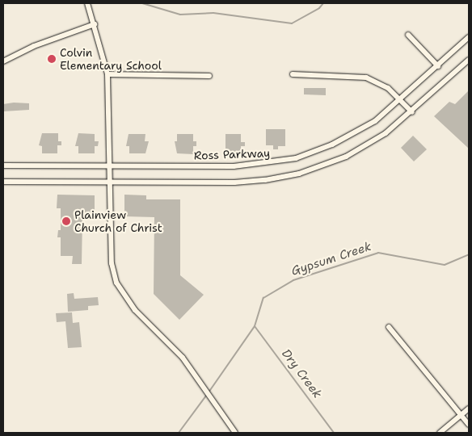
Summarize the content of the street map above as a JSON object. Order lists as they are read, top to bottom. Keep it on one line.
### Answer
{"streets":{"street":["Ross Parkway"]},"water":["Gypsum Creek","Dry Creek"],"places":["Colvin Elementary School","Plainview Church of Christ"]}
